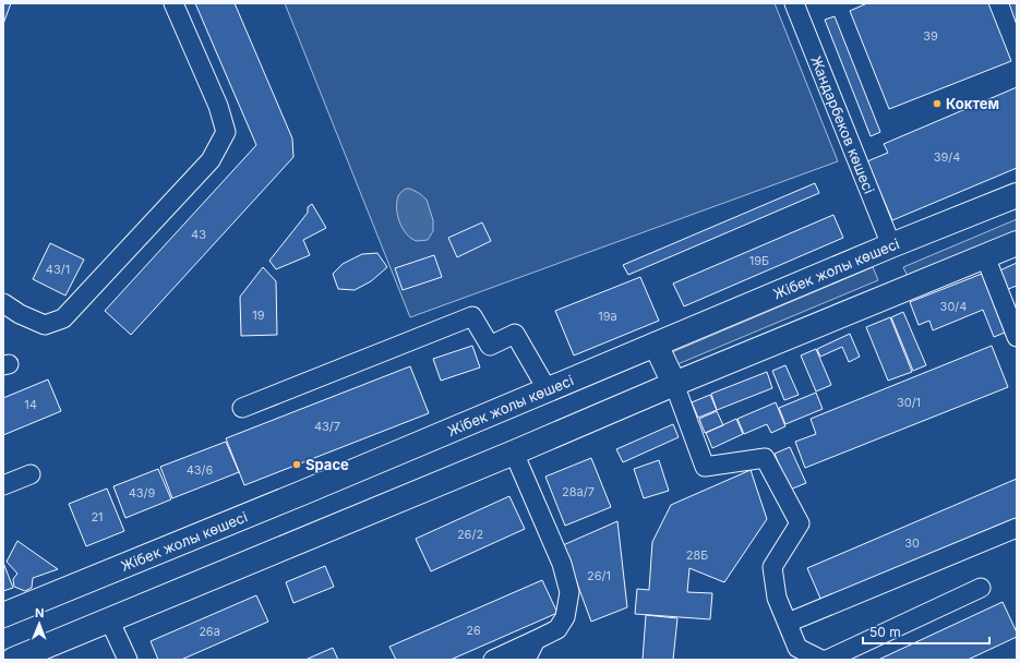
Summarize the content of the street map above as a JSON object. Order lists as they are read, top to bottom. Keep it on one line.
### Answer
{"streets":{"main road":["Жібек жолы көшесі"],"street":["Жандарбеков көшесі"]},"crossings":[["Жандарбеков көшесі","Жібек жолы көшесі"]],"places":["Коктем","Space"],"house_numbers":["39","39/4","43","19Б","43/1","30/4","19","19а","30/1","14","43/7","43/6","28а/7","43/9","21","26/2","30","28Б","26/1","26","26а"],"scale_bar":"50 m","north":"top"}
